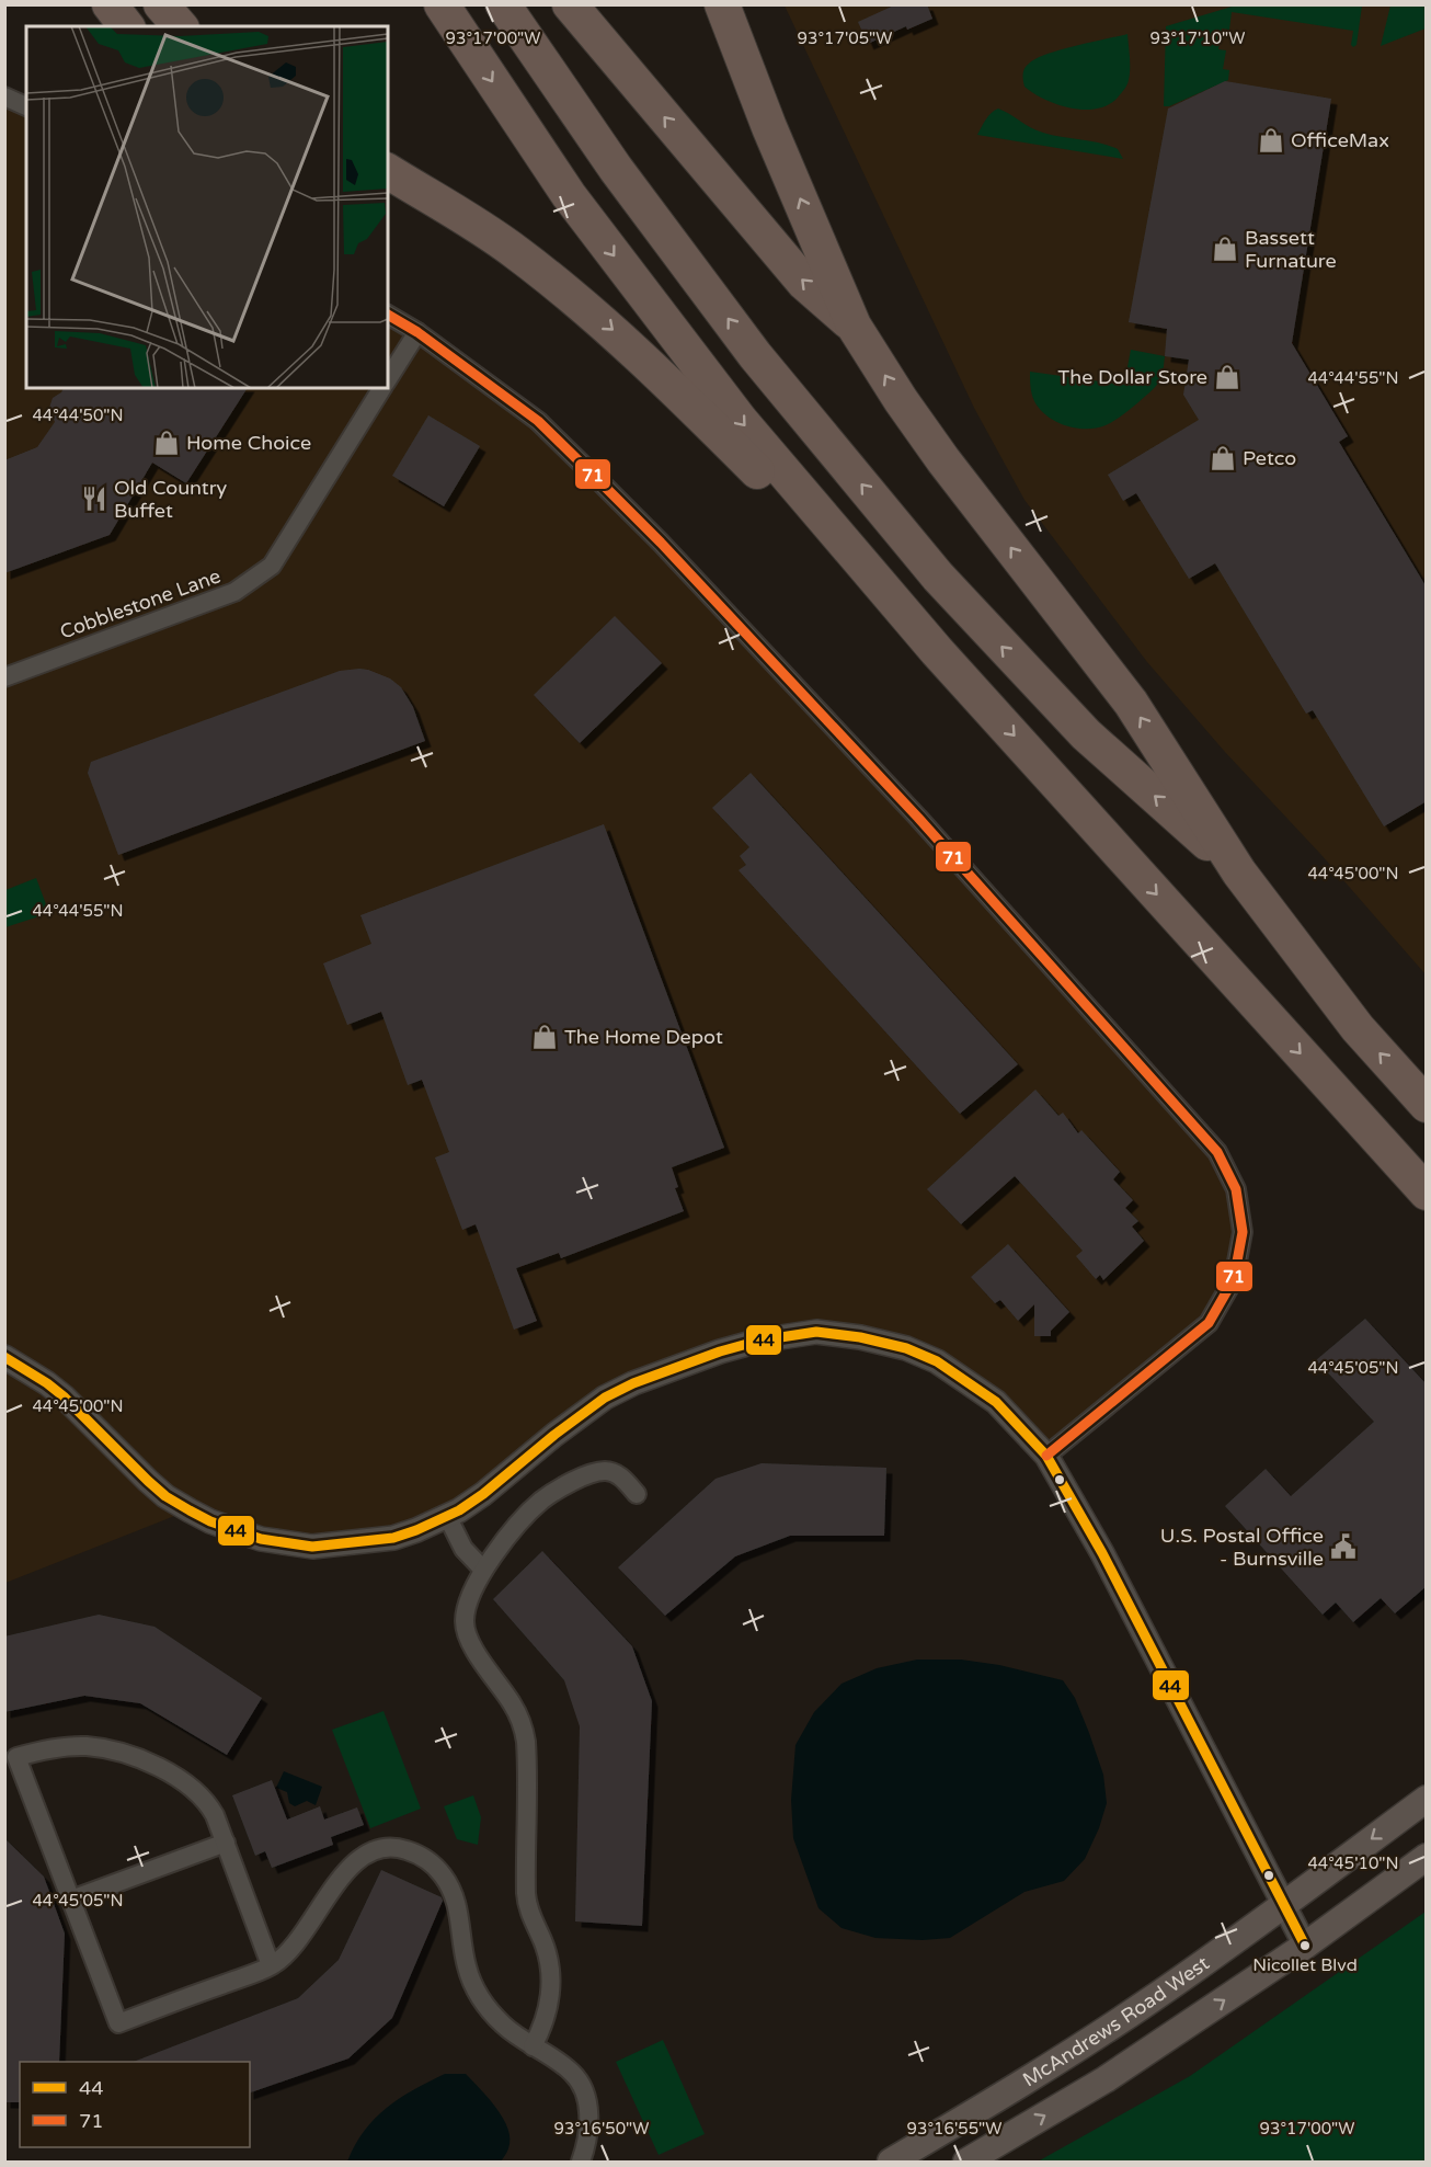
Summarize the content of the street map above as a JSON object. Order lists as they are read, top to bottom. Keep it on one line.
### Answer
{"streets":{"main road":["McAndrews Road West"],"street":["Cobblestone Lane"]},"places":{"shop":["OfficeMax","Bassett Furnature","The Dollar Store","Home Choice","Petco","The Home Depot"],"restaurant":["Old Country Buffet"],"public building":["U.S. Postal Office - Burnsville"],"other":["Nicollet Blvd"]},"lines":["transit line 71","transit line 44"],"legend":["44","71"],"coordinates":["93°17'00\"W","93°17'05\"W","93°17'10\"W","44°44'55\"N","44°44'50\"N","44°45'00\"N","44°45'05\"N","44°45'10\"N","93°16'50\"W","93°16'55\"W"]}
